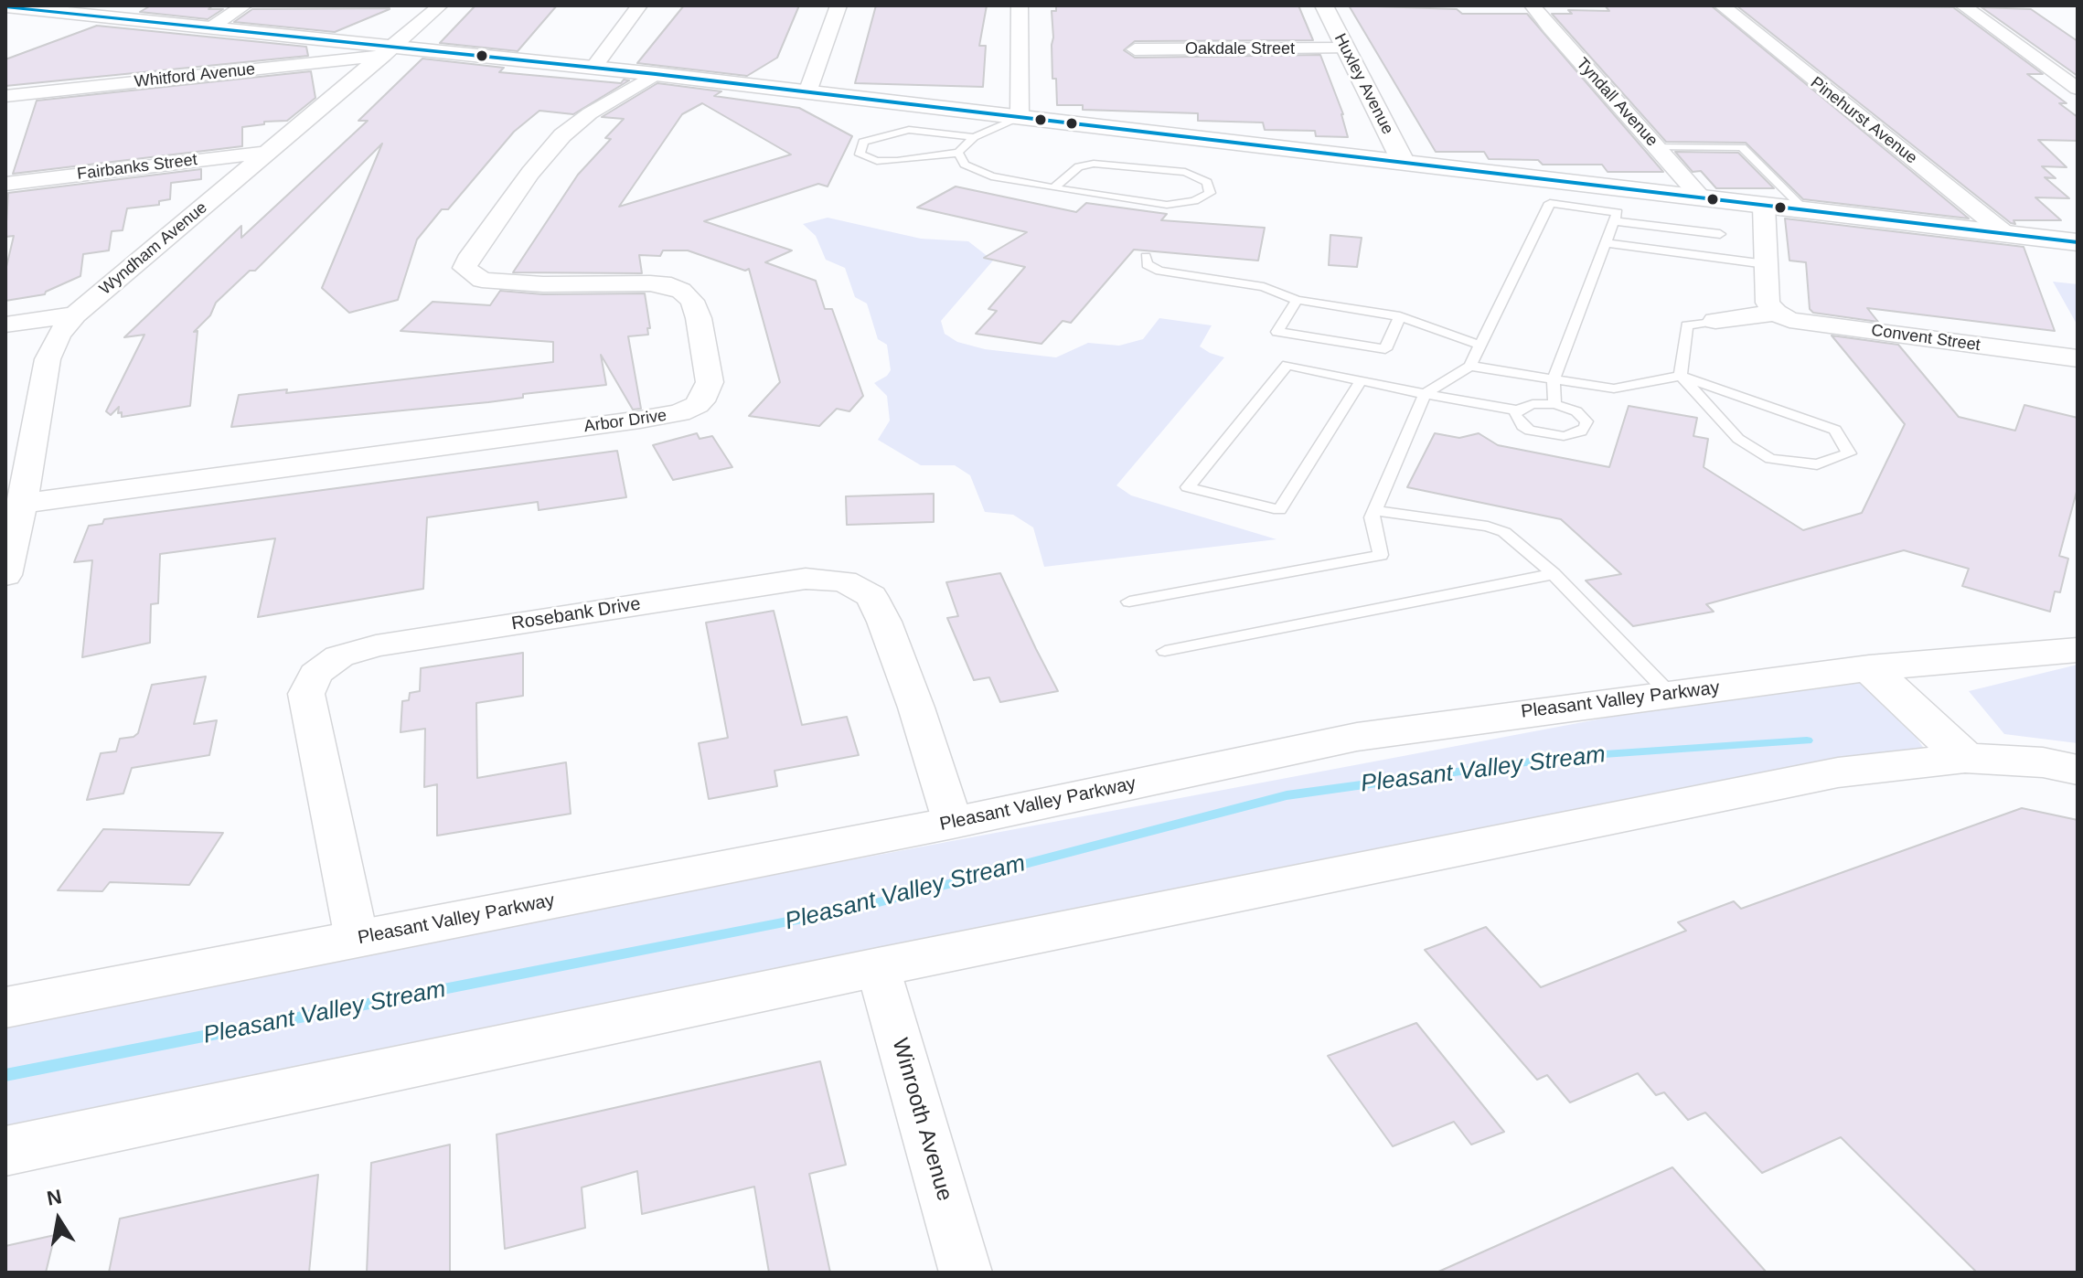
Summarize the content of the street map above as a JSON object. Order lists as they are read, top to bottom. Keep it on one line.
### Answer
{"streets":{"street":["Oakdale Street","Whitford Avenue","Huxley Avenue","Tyndall Avenue","Pinehurst Avenue","Fairbanks Street","Wyndham Avenue","Convent Street","Arbor Drive","Rosebank Drive","Pleasant Valley Parkway","Winrooth Avenue"]},"crossings":[["Oakdale Street","Huxley Avenue"],["Whitford Avenue","Wyndham Avenue"],["Fairbanks Street","Wyndham Avenue"],["Wyndham Avenue","Arbor Drive"],["Rosebank Drive","Pleasant Valley Parkway"]],"water":["Pleasant Valley Stream"],"north":"top"}
